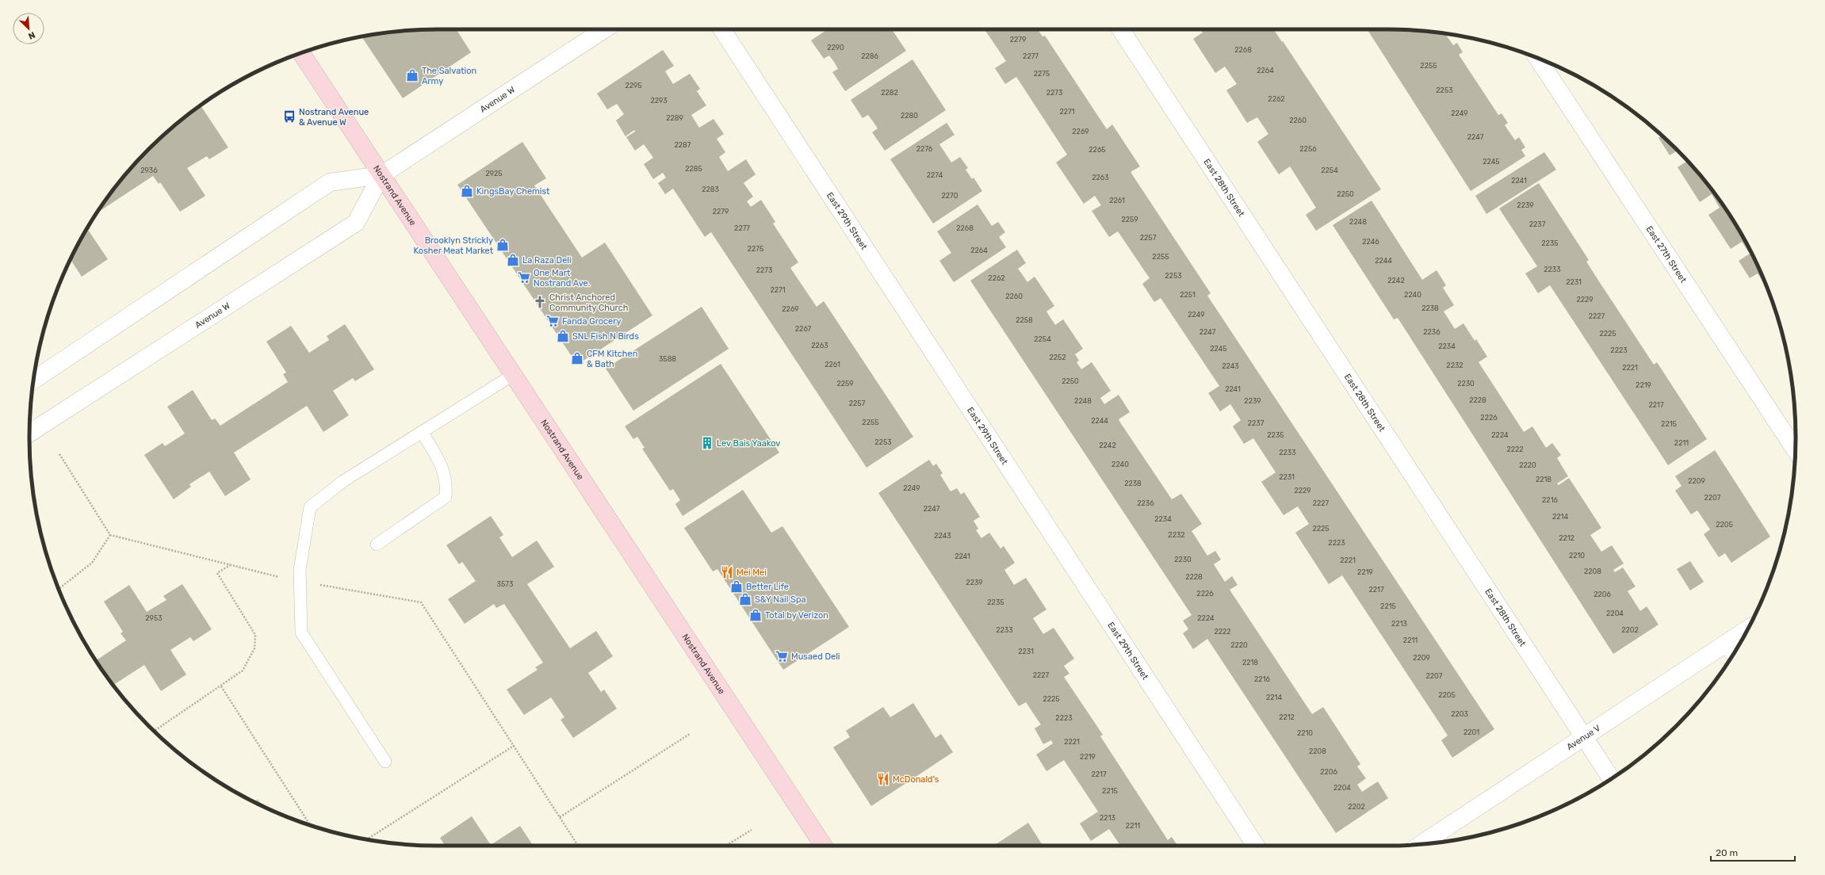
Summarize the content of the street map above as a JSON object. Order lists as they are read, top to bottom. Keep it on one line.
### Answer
{"streets":{"main road":["Nostrand Avenue"],"street":["Avenue W","East 28th Street","East 29th Street","East 27th Street","Avenue V"]},"crossings":[["Avenue W","Nostrand Avenue"],["East 28th Street","Avenue V"]],"places":{"shop":["The Salvation Army","KingsBay Chemist","Brooklyn Strickly Kosher Meat Market","La Raza Deli","SNL Fish N Birds","CFM Kitchen & Bath","Better Life","S&Y Nail Spa","Total by Verizon"],"bus stop":["Nostrand Avenue & Avenue W"],"supermarket":["One Mart Nostrand Ave.","Fanda Grocery","Musaed Deli"],"church":["Christ Anchored Community Church"],"building":["Lev Bais Yaakov"],"restaurant":["Mei Mei","McDonald's"]},"house_numbers":["2279","2290","2268","2286","2277","2255","2264","2275","2295","2253","2282","2273","2262","2293","2271","2249","2280","2289","2260","2269","2247","2287","2276","2256","2265","2245","2285","2936","2254","2925","2274","2263","2241","2283","2250","2270","2261","2239","2279","2259","2248","2237","2277","2268","2257","2246","2235","2275","2264","2255","2244","2233","2273","2253","2262","2242","2231","2271","2251","2240","2260","2229","2238","2269","2249","2227","2258","2267","2247","2236","2225","2254","2263","2234","2245","2223","2252","3588","2261","2232","2243","2221","2250","2259","2230","2219","2241","2228","2248","2239","2257","2217","2226","2244","2255","2237","2215","2235","2224","2253","2211","2242","2222","2233","2240","2220","2231","2218","2209","2238","2249","2229","2207","2216","2236","2227","2247","2214","2234","2205","2225","2232","2243","2212","2223","2210","2241","2230","2221","2208","2219","2228","2239","3573","2217","2226","2206","2235","2215","2204","2953","2224","2213","2233","2202","2222","2211","2220","2231","2209","2218","2227","2207","2216","2205","2214","2225","2203","2212","2223","2201","2210","2221","2208","2219","2206","2217","2204","2215","2202","2213","2211"],"scale_bar":"20 m","north":"bottom right"}
